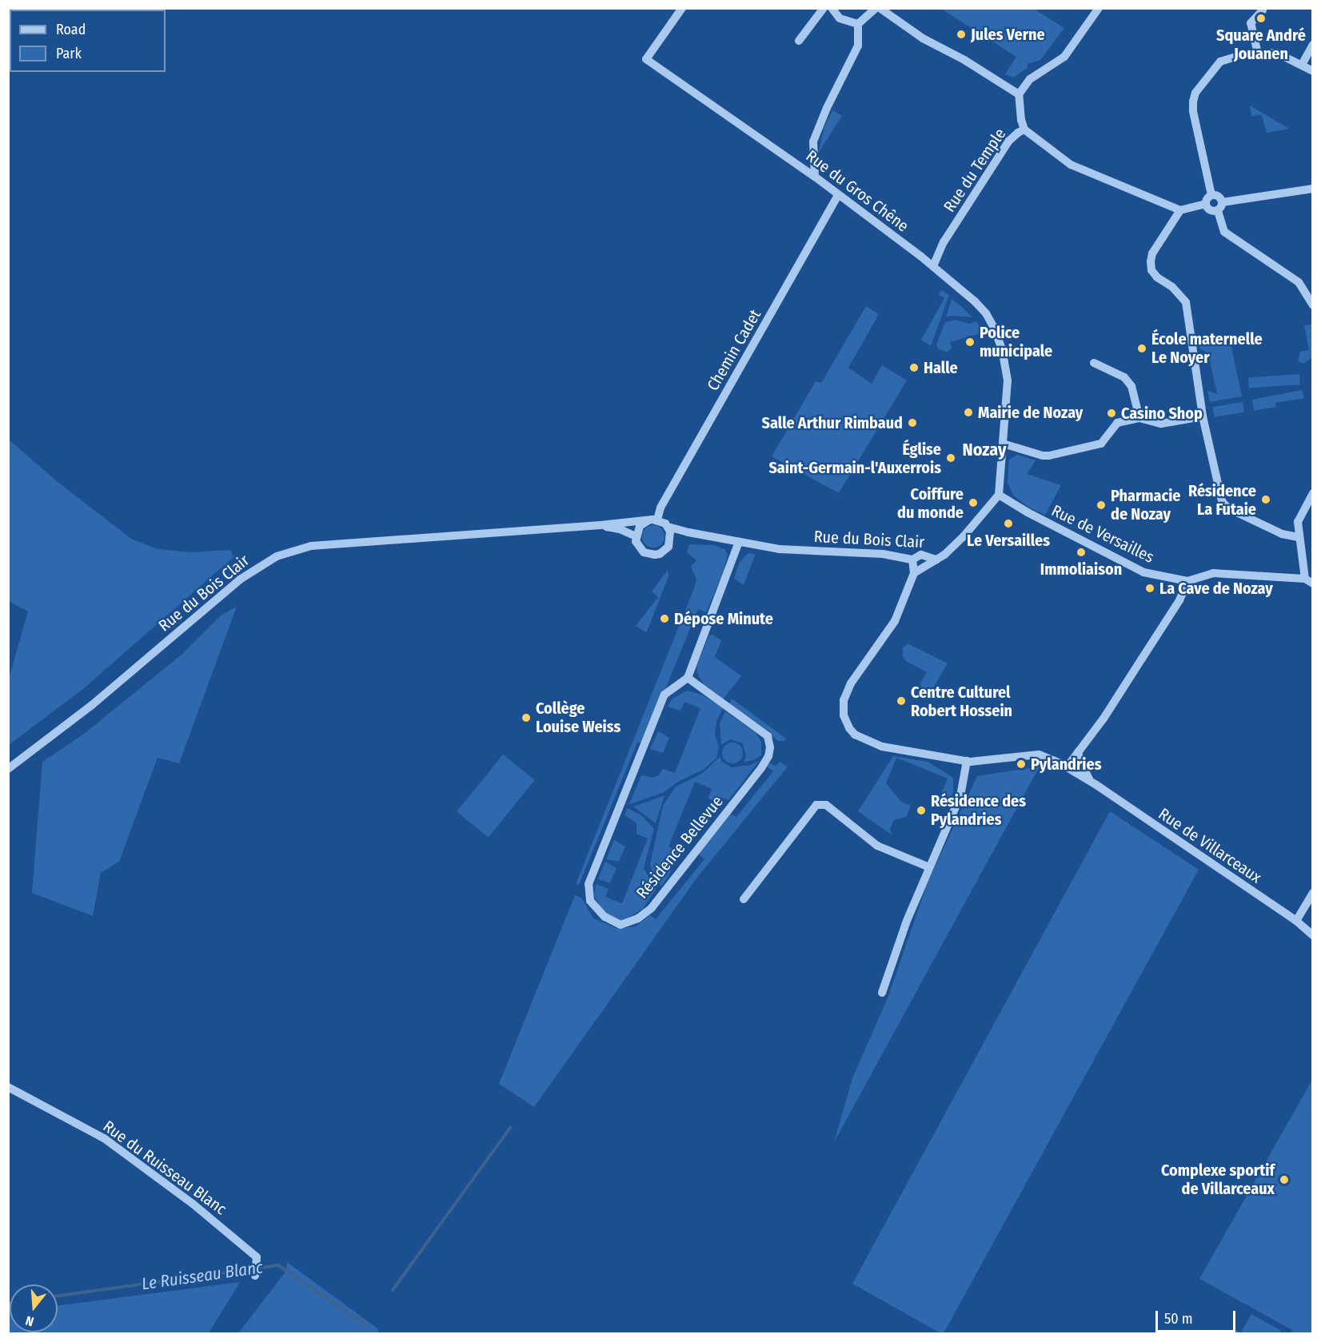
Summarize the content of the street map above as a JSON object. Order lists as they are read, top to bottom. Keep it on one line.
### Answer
{"streets":{"street":["Rue du Temple","Rue du Gros Chêne","Chemin Cadet","Rue de Versailles","Rue du Bois Clair","Rue de Villarceaux","Résidence Bellevue","Rue du Ruisseau Blanc"]},"crossings":[["Rue du Temple","Rue du Gros Chêne"],["Rue du Gros Chêne","Chemin Cadet"],["Chemin Cadet","Rue du Bois Clair"],["Rue de Versailles","Rue du Bois Clair"]],"districts":["Nozay"],"water":["Le Ruisseau Blanc"],"places":["Square André Jouanen","Jules Verne","Police municipale","École maternelle Le Noyer","Halle","Mairie de Nozay","Casino Shop","Salle Arthur Rimbaud","Église Saint-Germain-l'Auxerrois","Résidence La Futaie","Coiffure du monde","Pharmacie de Nozay","Le Versailles","Immoliaison","La Cave de Nozay","Dépose Minute","Centre Culturel Robert Hossein","Collège Louise Weiss","Pylandries","Résidence des Pylandries","Complexe sportif de Villarceaux"],"legend":["Road","Park"],"scale_bar":"50 m","north":"bottom"}
